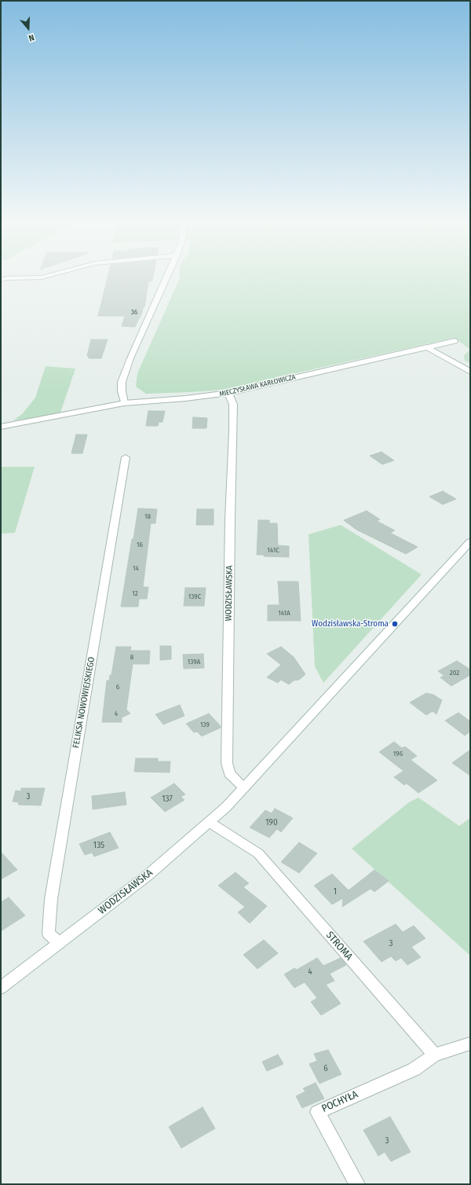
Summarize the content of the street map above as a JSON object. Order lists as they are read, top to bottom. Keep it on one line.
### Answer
{"streets":{"street":["MIECZYSŁAWA KARŁOWICZA","WODZISŁAWSKA","FELIKSA NOWOWIEJSKIEGO","STROMA","POCHYŁA"]},"crossings":[["MIECZYSŁAWA KARŁOWICZA","WODZISŁAWSKA"],["WODZISŁAWSKA","FELIKSA NOWOWIEJSKIEGO"],["WODZISŁAWSKA","STROMA"],["STROMA","POCHYŁA"]],"places":["Wodzisławska-Stroma"],"house_numbers":["36","18","16","141C","14","12","139C","141A","8","139A","202","6","4","139","196","3","137","190","135","1","3","4","6","3"],"north":"bottom"}
